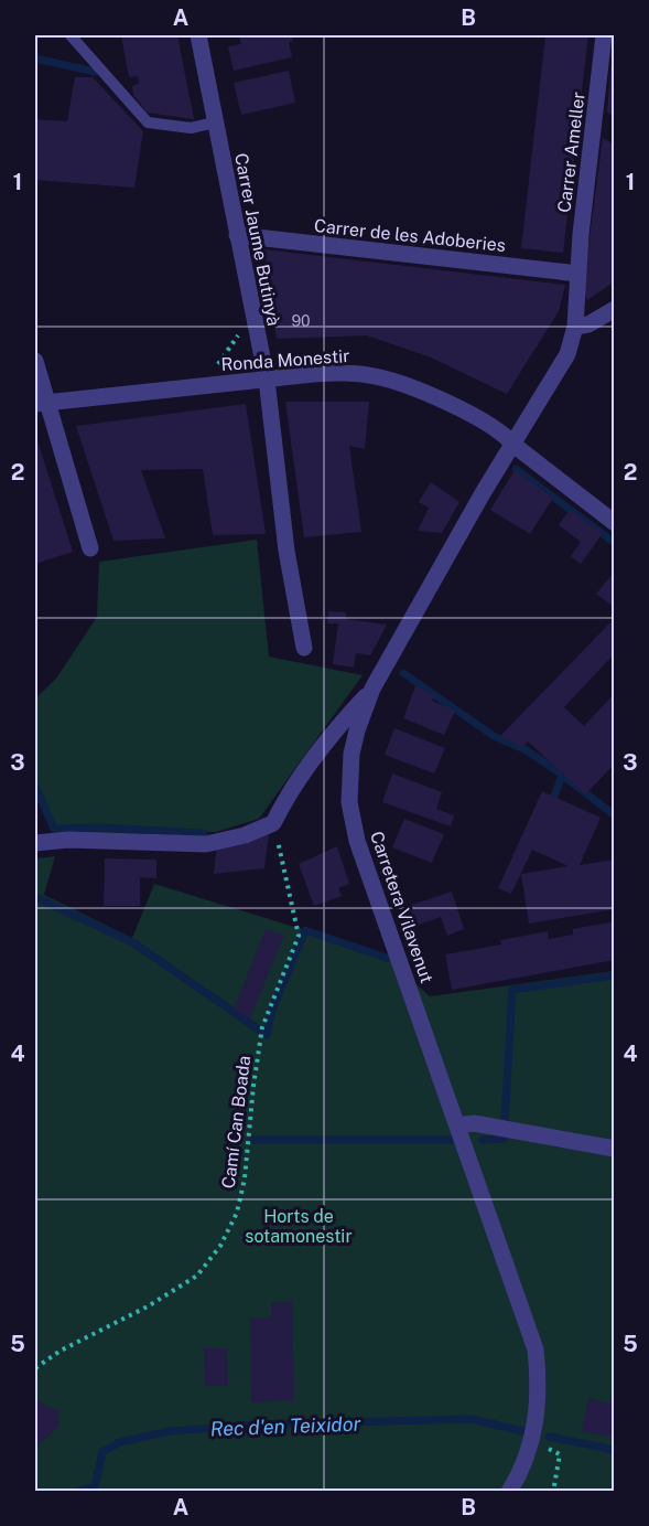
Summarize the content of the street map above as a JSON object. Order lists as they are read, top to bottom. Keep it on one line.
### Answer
{"streets":{"street":["Carrer Ameller","Carrer de les Adoberies","Carrer Jaume Butinyà","Ronda Monestir","Carretera Vilavenut"],"path":["Camí Can Boada"]},"crossings":[["Carrer Ameller","Carrer de les Adoberies"],["Carrer Ameller","Carretera Vilavenut"],["Carrer de les Adoberies","Carrer Jaume Butinyà"],["Carrer Jaume Butinyà","Ronda Monestir"],["Ronda Monestir","Carretera Vilavenut"]],"water":["Rec d'en Teixidor"],"parks":["Horts de sotamonestir"],"house_numbers":["90"],"grid":{"columns":["A","B"],"rows":["1","2","3","4","5"]}}
